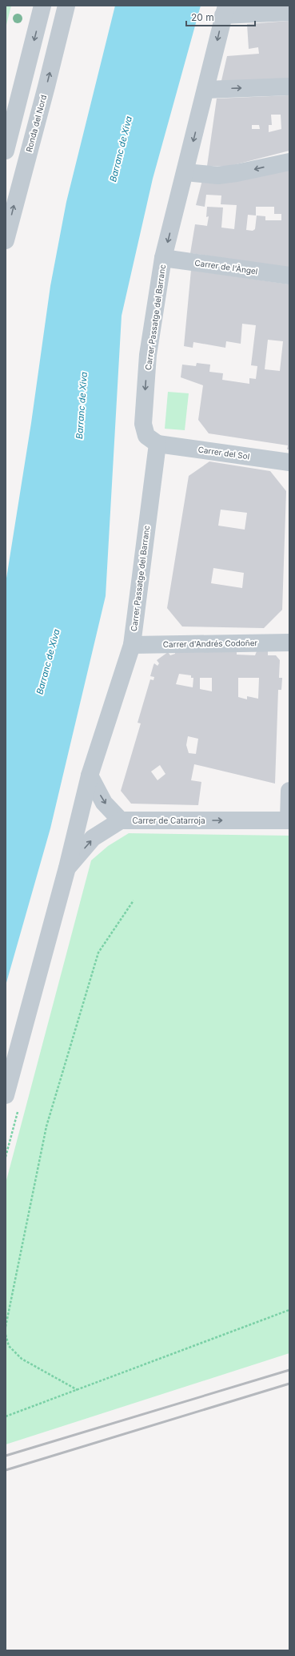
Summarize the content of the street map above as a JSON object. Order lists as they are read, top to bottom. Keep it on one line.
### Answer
{"streets":{"street":["Ronda del Nord","Carrer de l'Àngel","Carrer Passatge del Barranc","Carrer del Sol","Carrer d'Andrés Codoñer","Carrer de Catarroja"]},"crossings":[["Carrer de l'Àngel","Carrer Passatge del Barranc"],["Carrer Passatge del Barranc","Carrer del Sol"],["Carrer Passatge del Barranc","Carrer d'Andrés Codoñer"],["Carrer Passatge del Barranc","Carrer de Catarroja"]],"one_way":["Carrer Passatge del Barranc","Carrer de Catarroja"],"water":["Barranc de Xiva"],"scale_bar":"20 m"}
